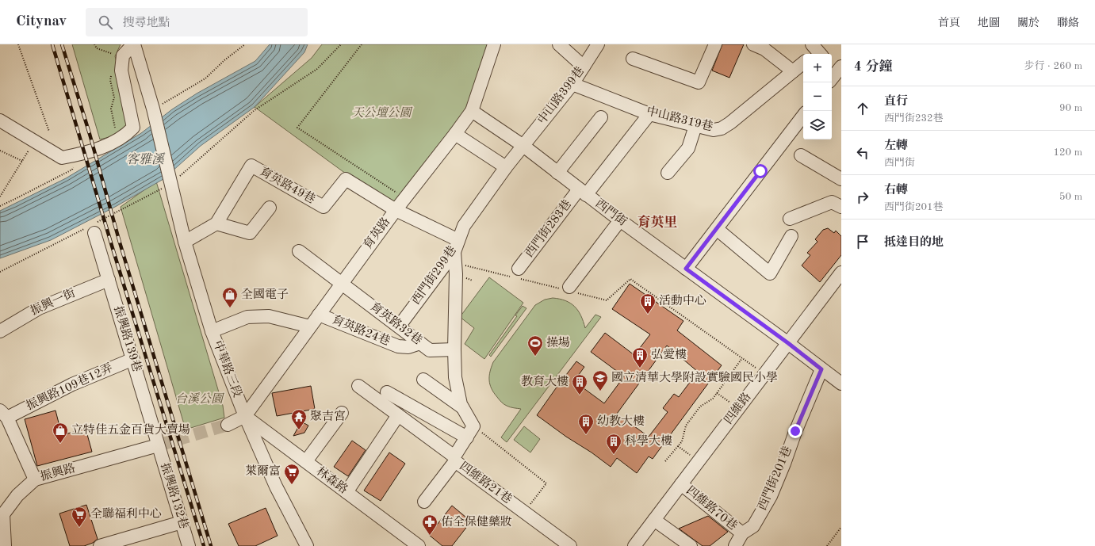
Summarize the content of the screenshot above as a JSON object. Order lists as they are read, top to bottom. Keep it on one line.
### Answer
{"streets":{"street":["中山路399巷","中山路319巷","育英路49巷","西門街","西門街283巷","育英路","西門街299巷","振興一街","育英路32巷","育英路24巷","振興路139巷","中華路三段","振興路109巷12弄","四維路","振興路","西門街201巷","林森路","四維路21巷","振興路132巷","四維路70巷"]},"crossings":[["中山路399巷","中山路319巷"],["中山路399巷","西門街"],["中山路399巷","西門街299巷"],["中山路319巷","西門街283巷"],["育英路49巷","育英路"],["西門街","西門街283巷"],["西門街","育英路"],["西門街","西門街299巷"],["西門街","四維路"],["西門街","西門街201巷"],["育英路","育英路32巷"],["育英路","育英路24巷"],["育英路","中華路三段"],["育英路","林森路"],["西門街299巷","育英路32巷"],["振興一街","振興路139巷"],["育英路32巷","育英路24巷"],["振興路139巷","振興路109巷12弄"],["振興路139巷","振興路"],["振興路139巷","振興路132巷"],["中華路三段","林森路"],["四維路","四維路70巷"],["振興路","振興路132巷"],["西門街201巷","四維路70巷"]],"districts":["育英里"],"water":["客雅溪"],"parks":["天公壇公園","台溪公園"],"places":{"shop":["全國電子","立特佳五金百貨大賣場"],"building":["活動中心","弘愛樓","教育大樓","幼教大樓","科學大樓"],"sports":["操場"],"school or university":["國立清華大學附設實驗國民小學"],"temple":["聚吉宮"],"supermarket":["萊爾富","全聯福利中心"],"pharmacy":["佑全保健藥妝"]},"page":{"header":"Citynav","search":"搜尋地點","nav":["首頁","地圖","關於","聯絡"],"heading":["4 分鐘","步行 · 260 m"],"map_buttons":["+","−"],"list":[["直行","西門街232巷","90 m"],["左轉","西門街","120 m"],["右轉","西門街201巷","50 m"],"抵達目的地"]}}
